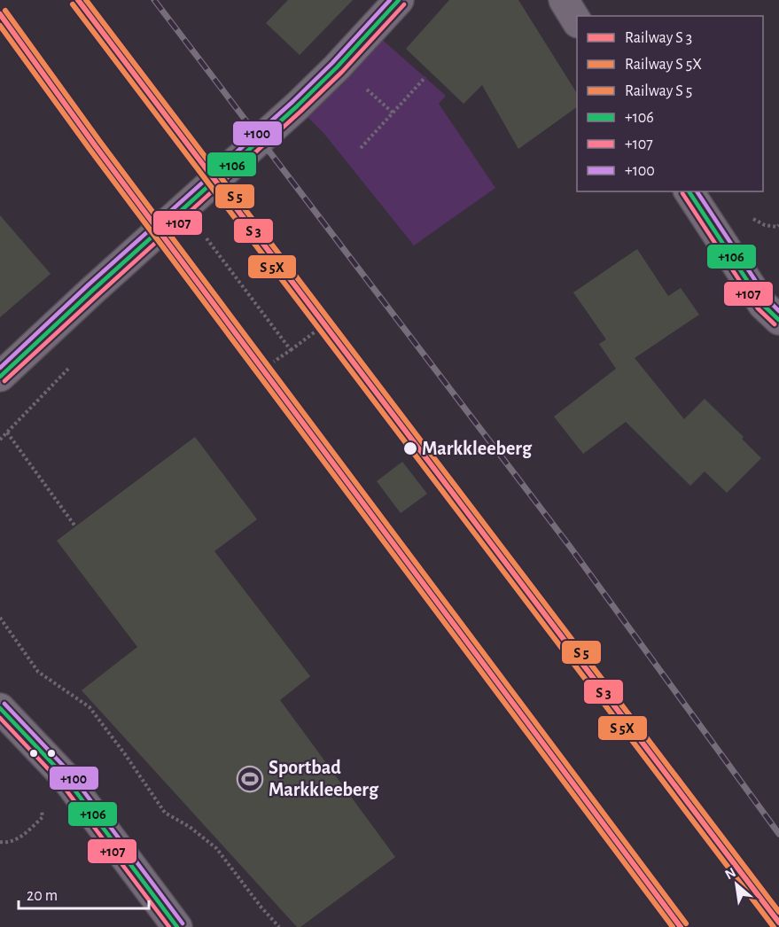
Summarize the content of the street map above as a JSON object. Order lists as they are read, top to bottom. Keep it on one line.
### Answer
{"places":{"other":["Markkleeberg"],"sports":["Sportbad Markkleeberg"]},"lines":["transit line +106","transit line +100","transit line +107"],"legend":["Railway S 3","Railway S 5X","Railway S 5","+106","+107","+100"],"scale_bar":"20 m","north":"top left"}
